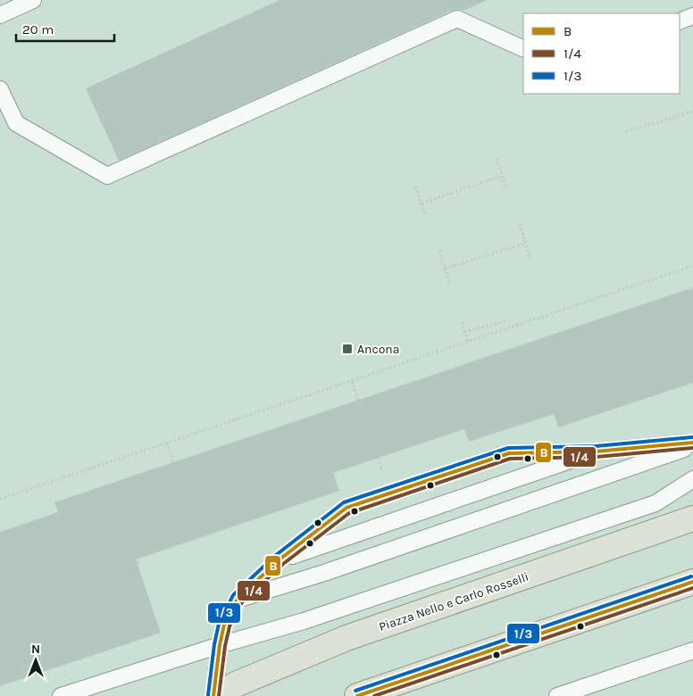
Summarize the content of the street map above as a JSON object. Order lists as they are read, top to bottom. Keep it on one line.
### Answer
{"streets":{"main road":["Piazza Nello e Carlo Rosselli"]},"places":{"transit":["Ancona"]},"lines":["transit line 1/3","transit line B","transit line 1/4"],"legend":["B","1/4","1/3"],"scale_bar":"20 m","north":"top"}
